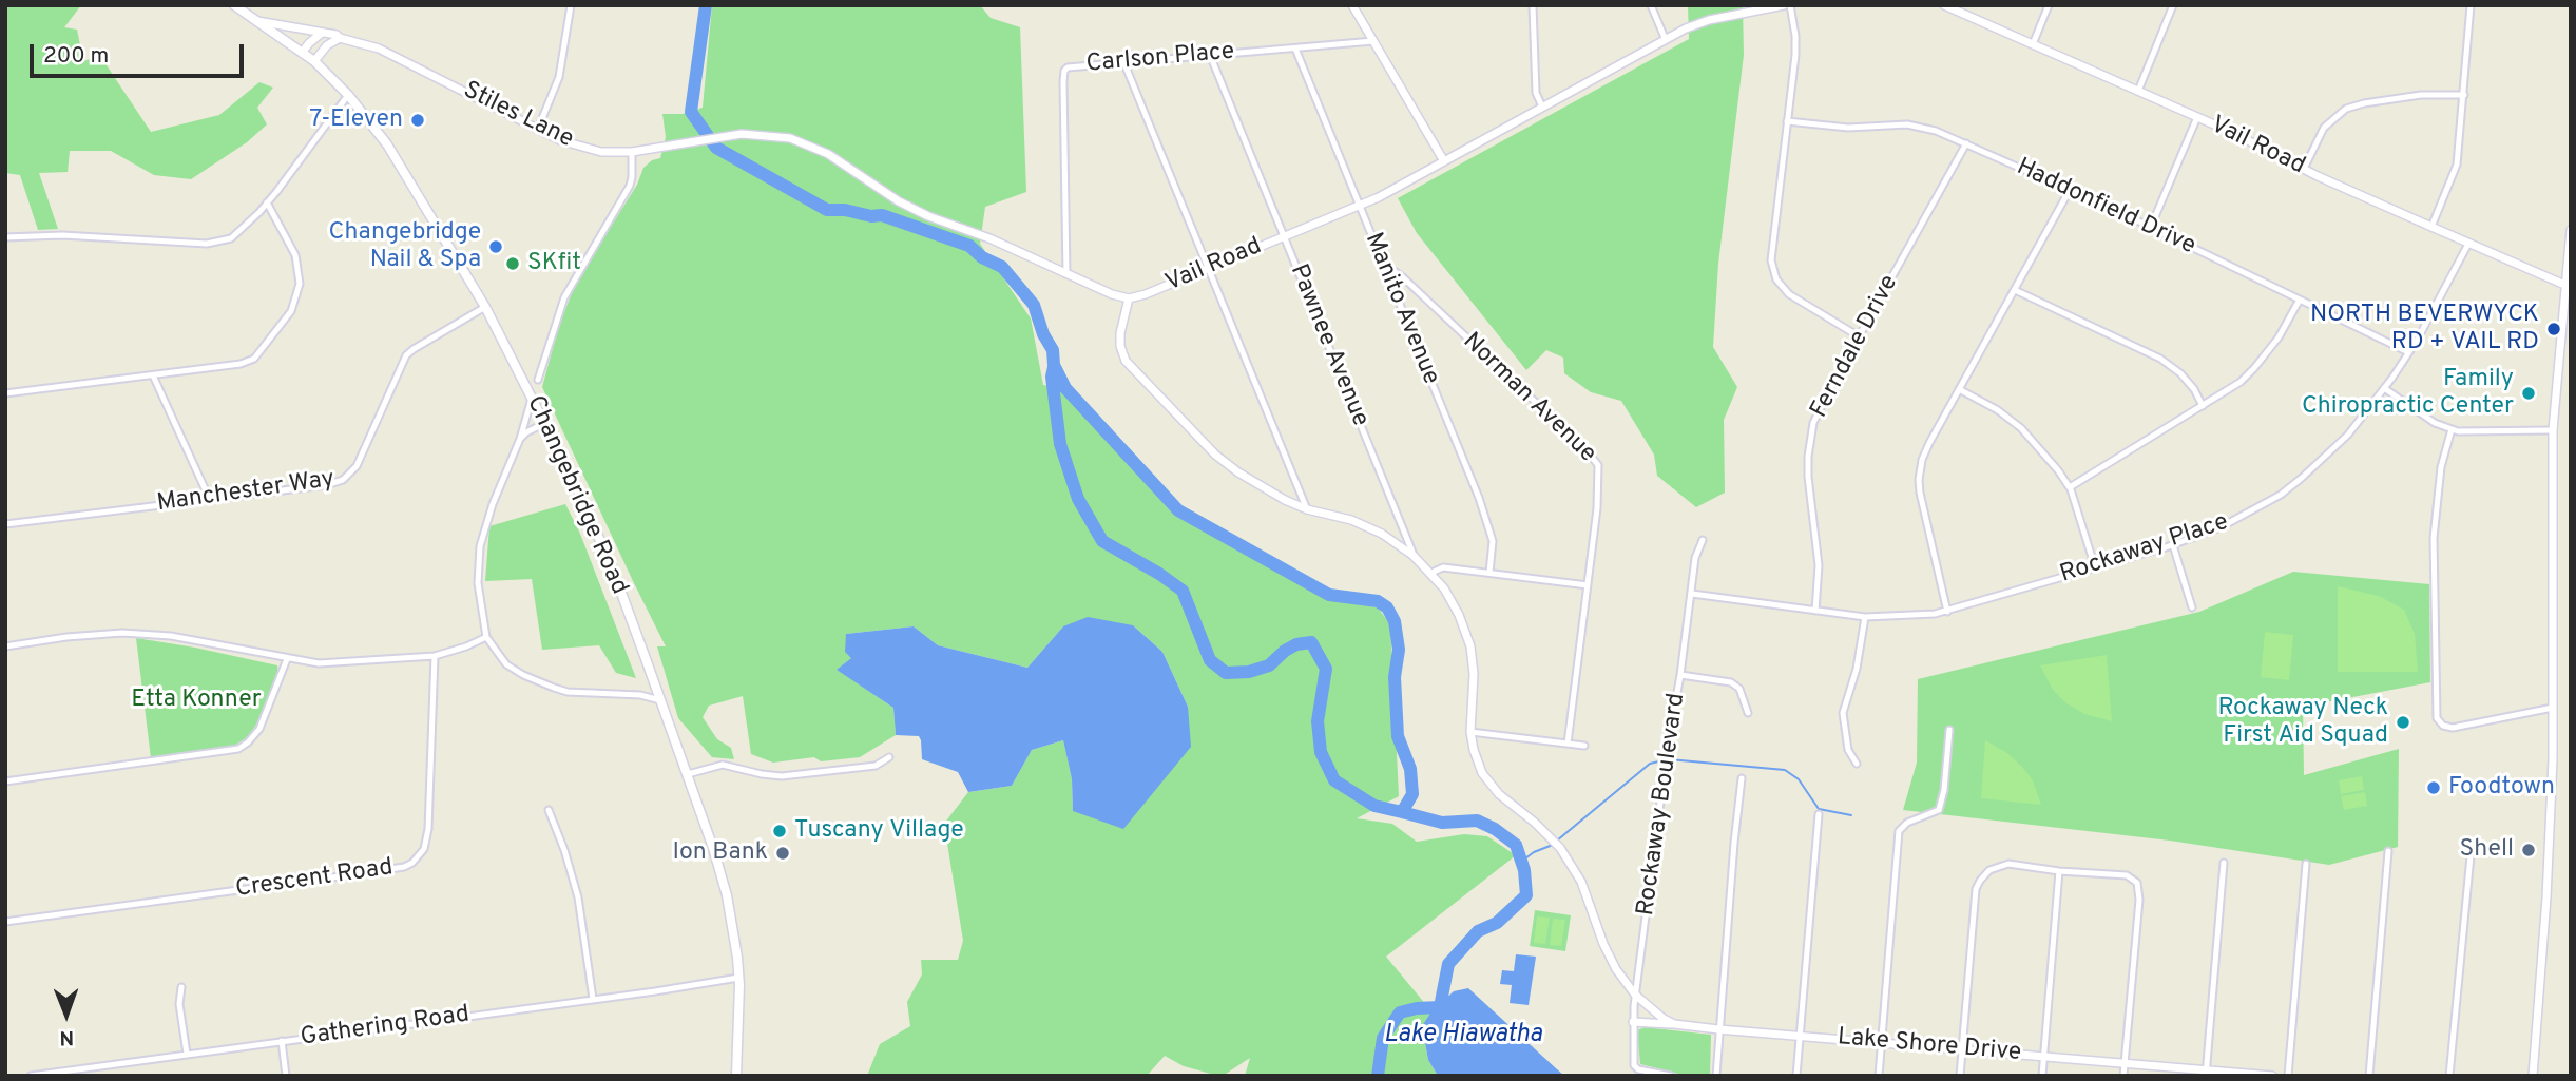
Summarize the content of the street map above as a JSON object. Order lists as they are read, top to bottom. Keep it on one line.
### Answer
{"streets":{"main road":["Changebridge Road"],"street":["Carlson Place","Stiles Lane","Vail Road","Haddonfield Drive","Manito Avenue","Pawnee Avenue","Ferndale Drive","Norman Avenue","Manchester Way","Rockaway Place","Rockaway Boulevard","Crescent Road","Gathering Road","Lake Shore Drive"]},"crossings":[["Carlson Place","Manito Avenue"],["Carlson Place","Pawnee Avenue"],["Stiles Lane","Changebridge Road"],["Vail Road","Manito Avenue"],["Vail Road","Pawnee Avenue"],["Vail Road","Rockaway Place"],["Haddonfield Drive","Ferndale Drive"],["Haddonfield Drive","Rockaway Place"],["Manito Avenue","Norman Avenue"],["Ferndale Drive","Rockaway Place"],["Manchester Way","Changebridge Road"],["Changebridge Road","Gathering Road"],["Rockaway Place","Rockaway Boulevard"],["Rockaway Boulevard","Lake Shore Drive"]],"water":["Lake Hiawatha"],"parks":["Etta Konner"],"places":["7-Eleven","Changebridge Nail & Spa","SKfit","NORTH BEVERWYCK RD + VAIL RD","Family Chiropractic Center","Rockaway Neck First Aid Squad","Foodtown","Tuscany Village","Shell","Ion Bank"],"scale_bar":"200 m","north":"bottom"}
